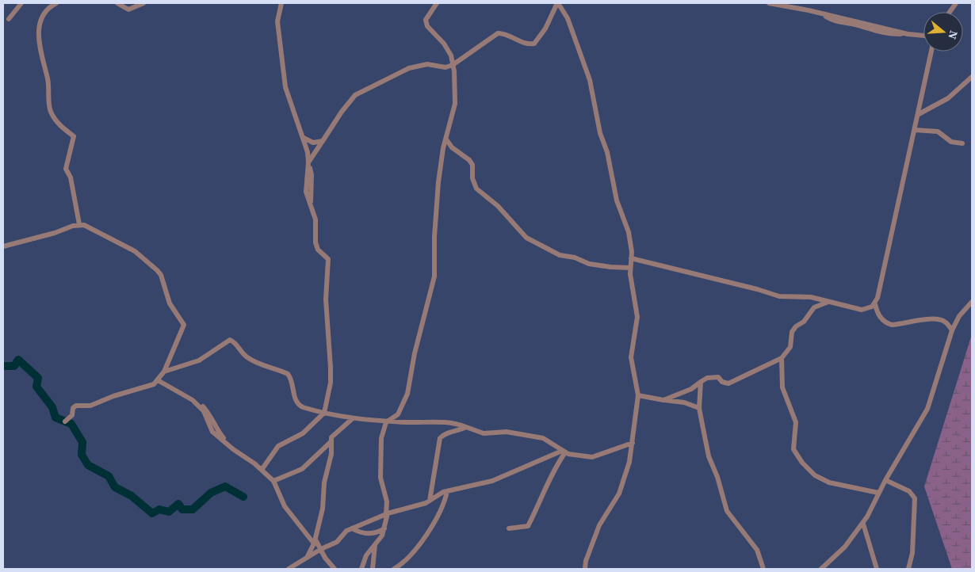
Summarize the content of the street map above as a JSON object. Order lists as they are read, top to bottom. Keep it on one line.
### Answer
{"north":"right"}
